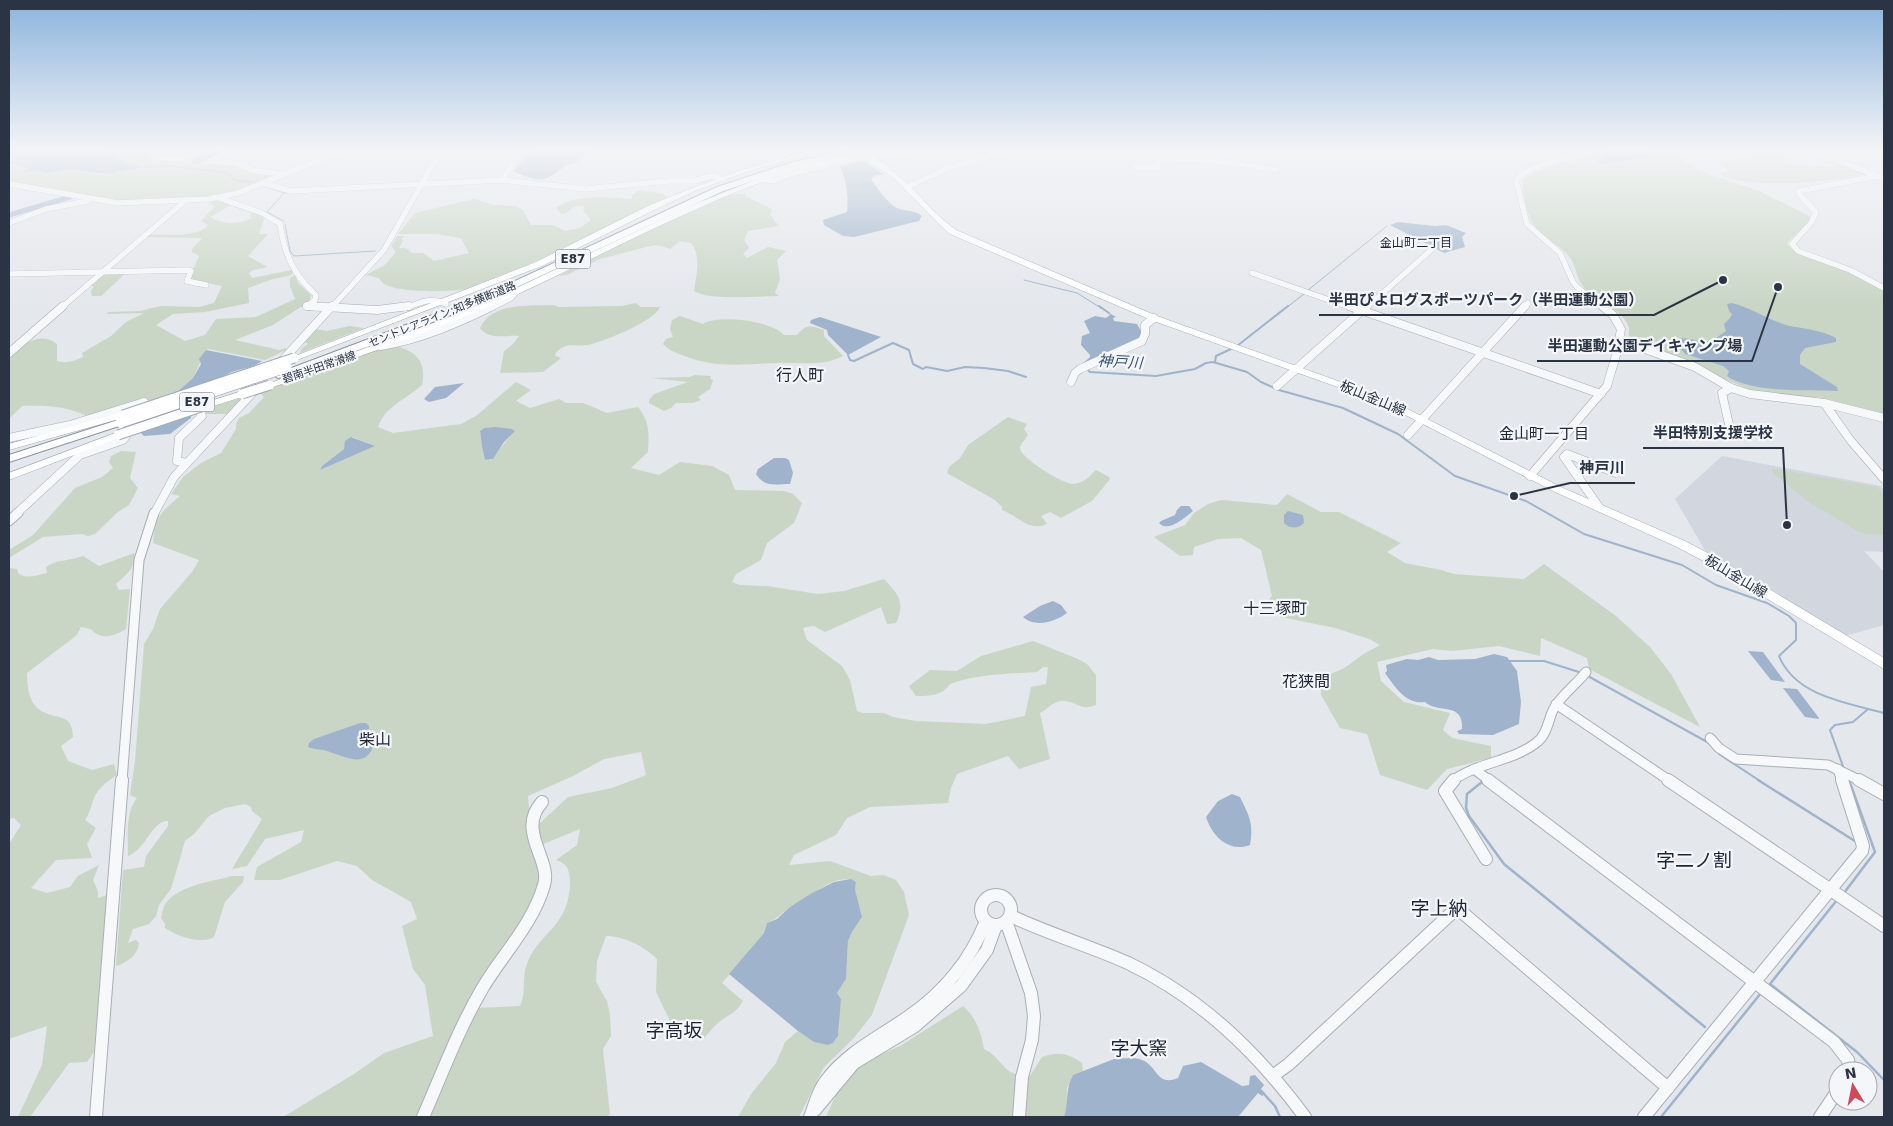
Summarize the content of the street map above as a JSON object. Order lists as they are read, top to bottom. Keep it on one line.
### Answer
{"streets":{"highway":["E87","セントレアライン;知多横断道路"],"main road":["碧南半田常滑線","板山金山線"]},"crossings":[["セントレアライン;知多横断道路","碧南半田常滑線"]],"districts":["金山町二丁目","行人町","金山町一丁目","十三塚町","花狭間","柴山","字二ノ割","字上納","字高坂","字大窯"],"water":["神戸川"],"places":["半田ぴよログスポーツパーク（半田運動公園）","半田運動公園デイキャンプ場","神戸川","半田特別支援学校"],"north":"top"}
